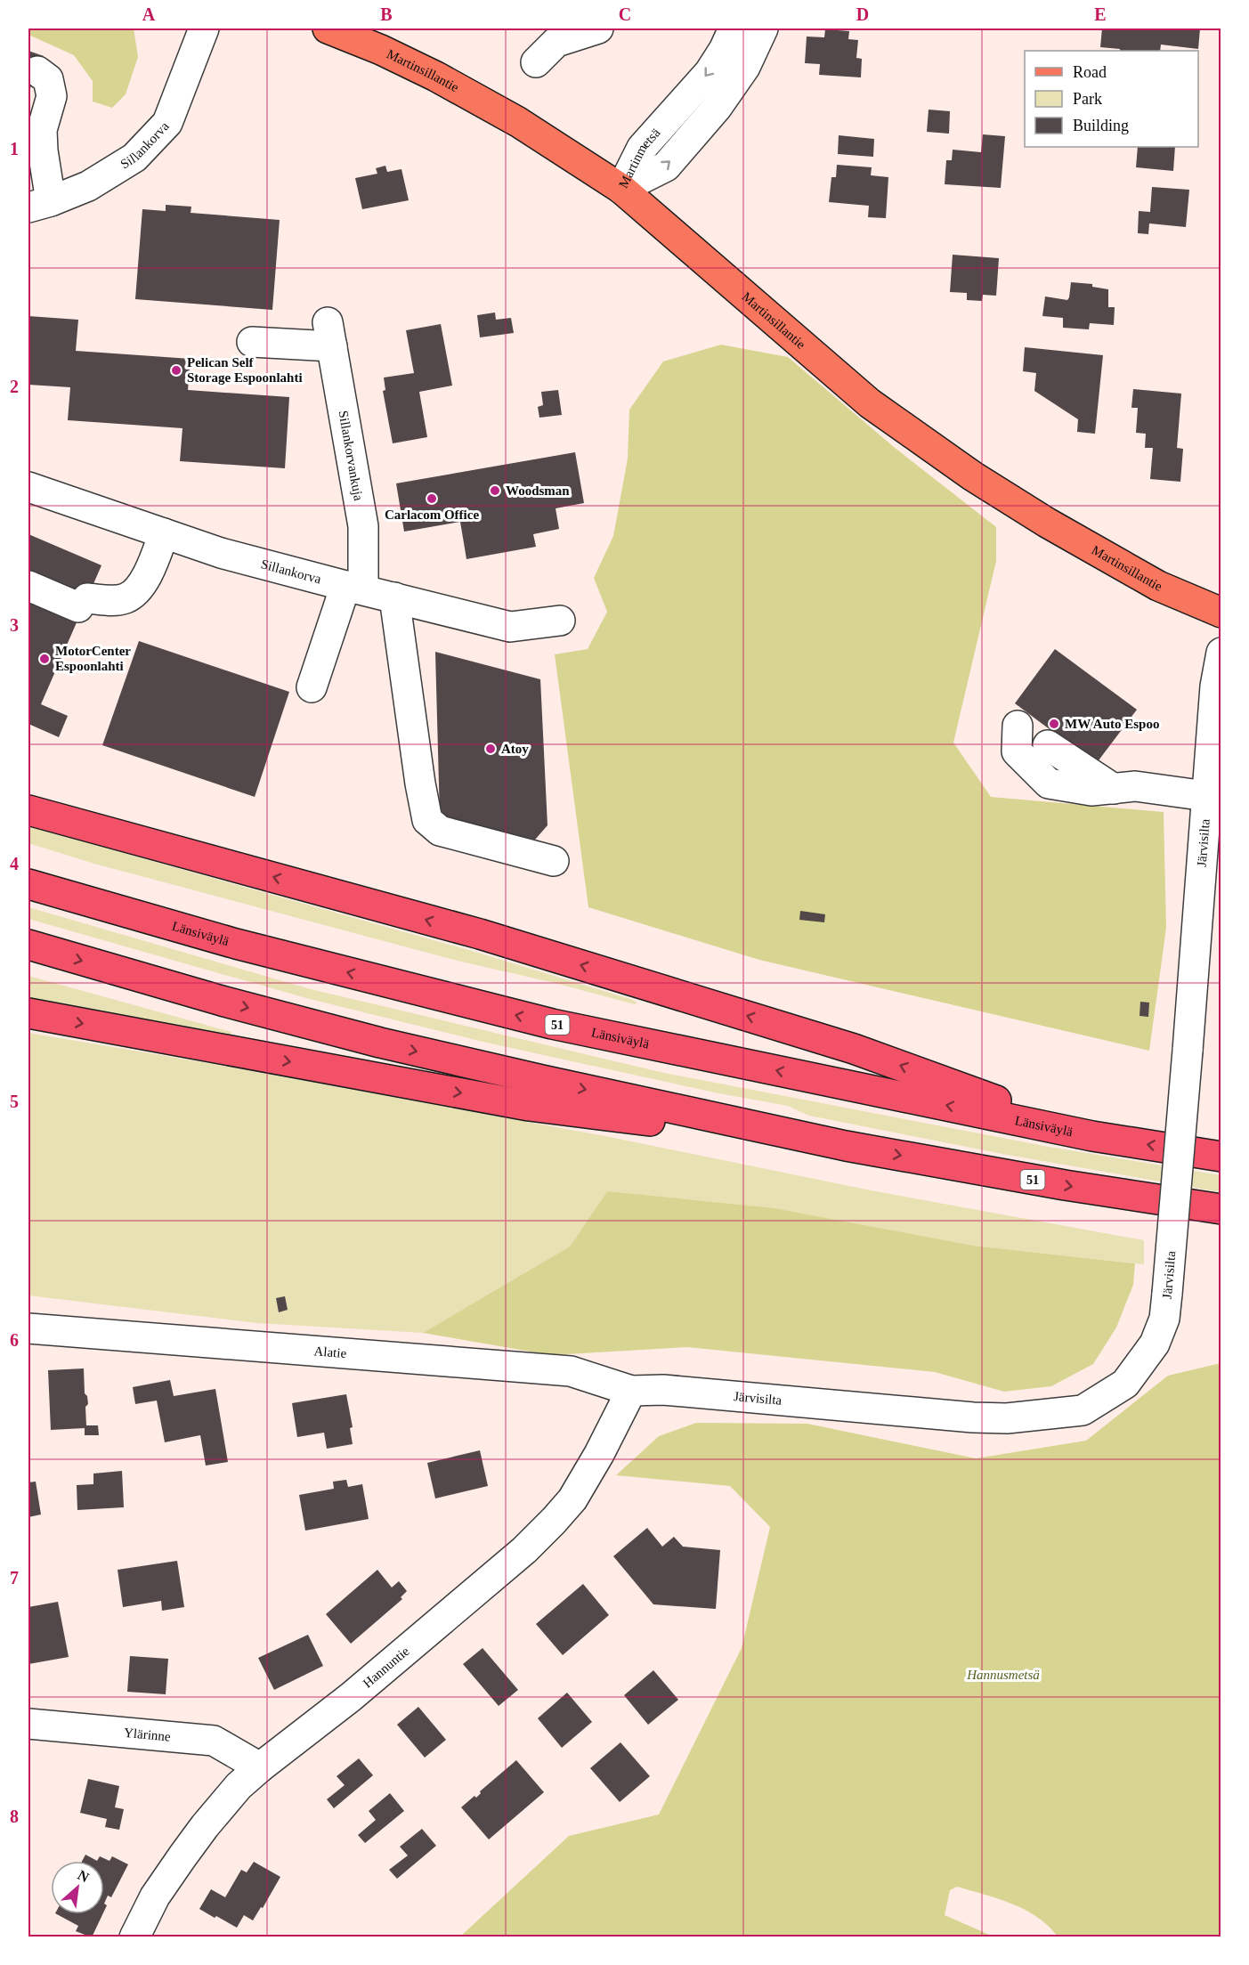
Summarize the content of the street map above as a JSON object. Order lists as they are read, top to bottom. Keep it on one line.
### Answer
{"streets":{"highway":["Länsiväylä","51"],"main road":["Martinsillantie"],"street":["Sillankorva","Martinmetsä","Sillankorvankuja","Järvisilta","Alatie","Hannuntie","Ylärinne"]},"crossings":[["Martinsillantie","Martinmetsä"],["Sillankorva","Sillankorvankuja"],["Järvisilta","Alatie"],["Järvisilta","Hannuntie"],["Alatie","Hannuntie"],["Hannuntie","Ylärinne"]],"parks":["Hannusmetsä"],"places":["Pelican Self Storage Espoonlahti","Woodsman","Carlacom Office","MotorCenter Espoonlahti","MW Auto Espoo","Atoy"],"legend":["Road","Park","Building"],"north":"top right","grid":{"columns":["A","B","C","D","E"],"rows":["1","2","3","4","5","6","7","8"]}}
